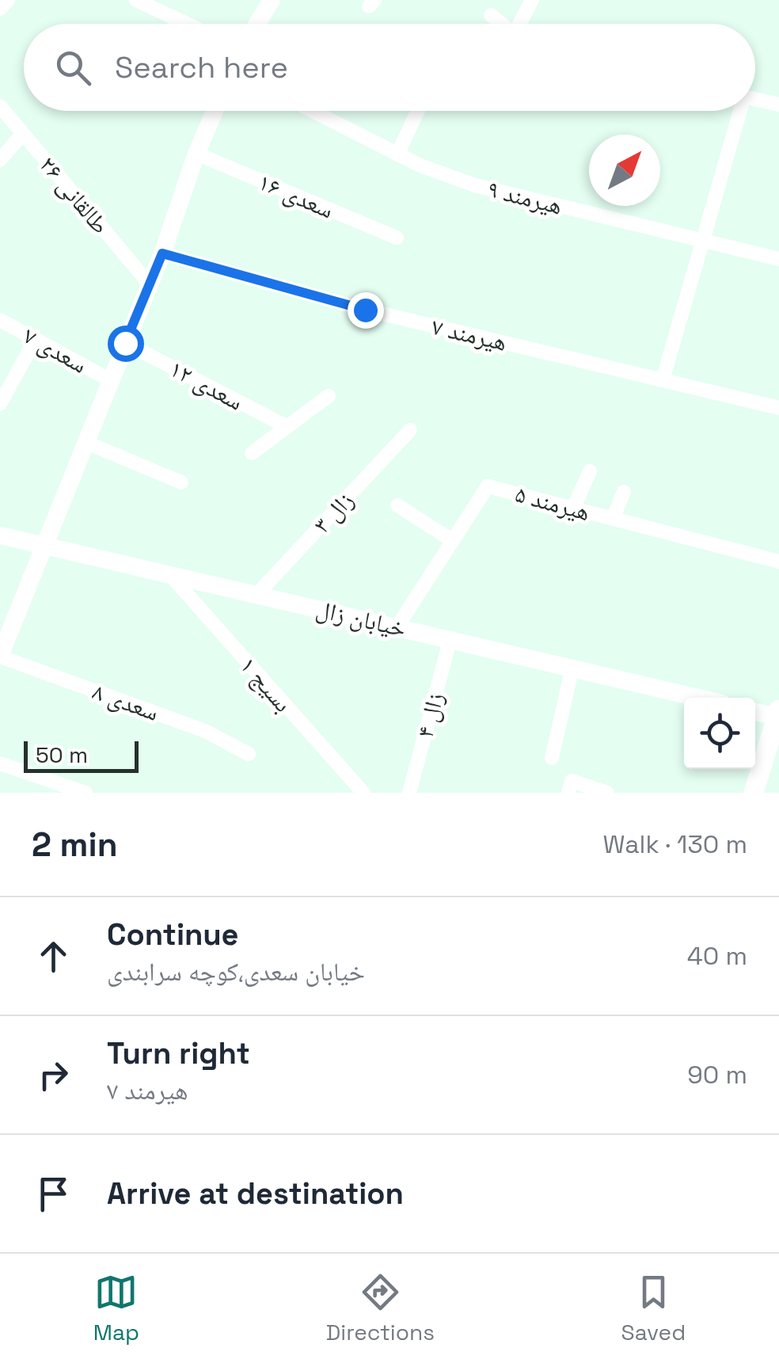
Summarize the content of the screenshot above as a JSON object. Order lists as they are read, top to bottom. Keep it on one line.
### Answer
{"streets":{"street":["طالقانی ۲۶","سعدی ۱۶","هیرمند ٩","هیرمند ٧","سعدی ۷","سعدی ۱۲","هیرمند ۵","زال ۳","خیابان زال","بسیج ۱","سعدی ۸","زال ۴"]},"crossings":[["هیرمند ۵","خیابان زال"],["زال ۳","خیابان زال"],["خیابان زال","بسیج ۱"],["خیابان زال","زال ۴"]],"scale_bar":"50 m","north":"top right","page":{"search":"Search here","scale":"50 m","heading":["2 min","Walk · 130 m"],"list":[["Continue","خیابان سعدی،کوچه سرابندی","40 m"],["Turn right","هیرمند ٧","90 m"],"Arrive at destination"],"nav":["Map","Directions","Saved"]}}
